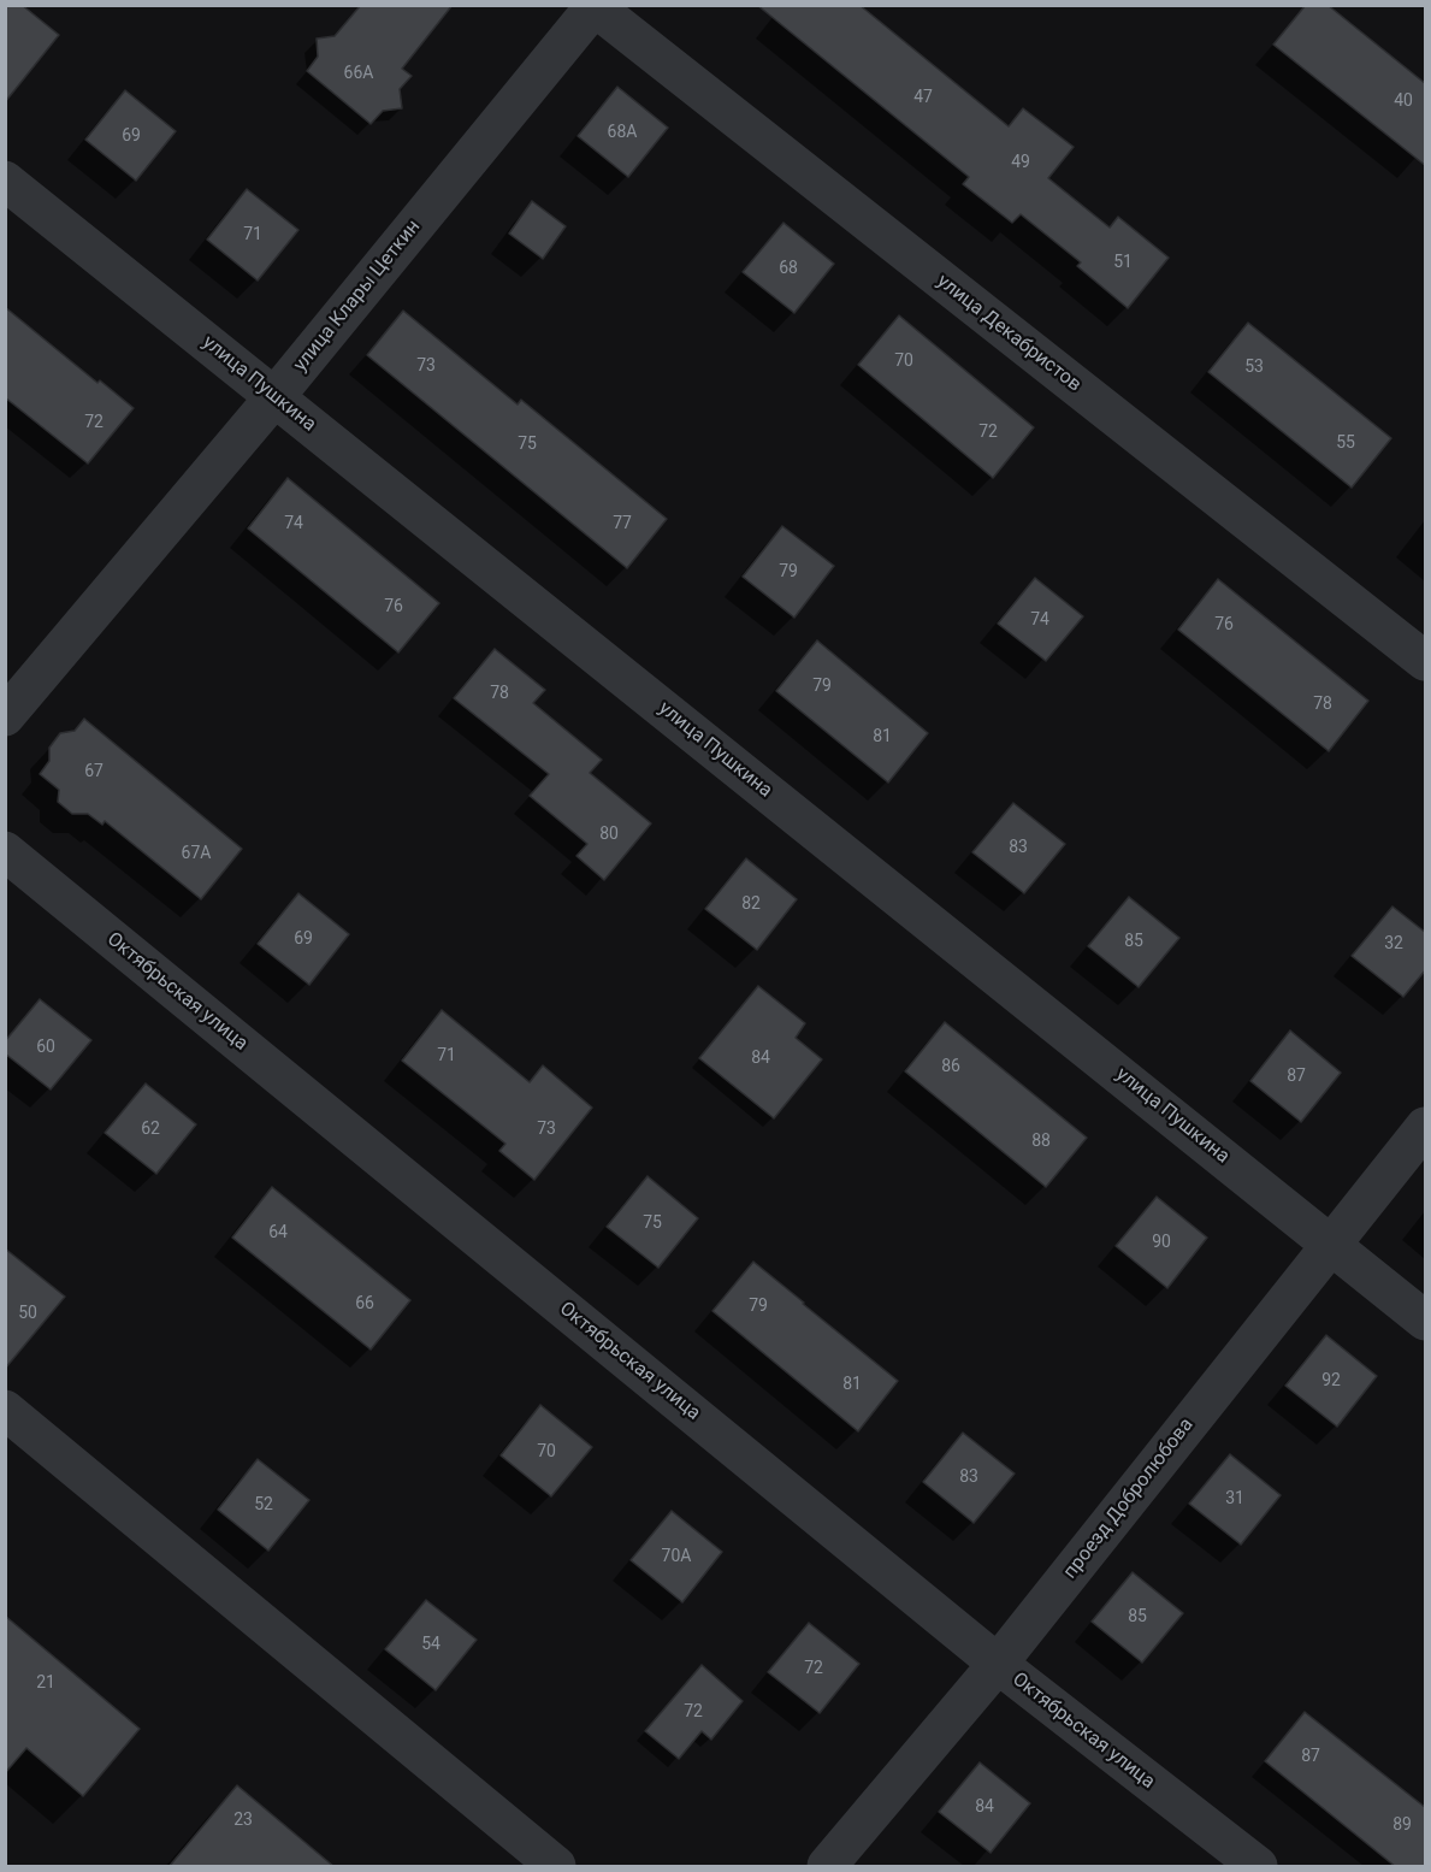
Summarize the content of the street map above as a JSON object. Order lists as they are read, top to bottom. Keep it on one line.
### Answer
{"streets":{"street":["улица Клары Цеткин","улица Декабристов","улица Пушкина","Октябрьская улица","проезд Добролюбова"]},"crossings":[["улица Клары Цеткин","улица Декабристов"],["улица Клары Цеткин","улица Пушкина"],["улица Пушкина","проезд Добролюбова"],["Октябрьская улица","проезд Добролюбова"]],"house_numbers":["66А","47","40","68А","69","49","71","51","68","70","73","53","72","72","55","75","74","77","79","76","74","76","79","78","78","81","67","80","83","67А","82","69","85","32","60","71","84","86","87","62","73","88","75","64","90","66","79","50","92","81","70","83","31","52","70А","85","54","72","21","72","87","84","23","89"]}
